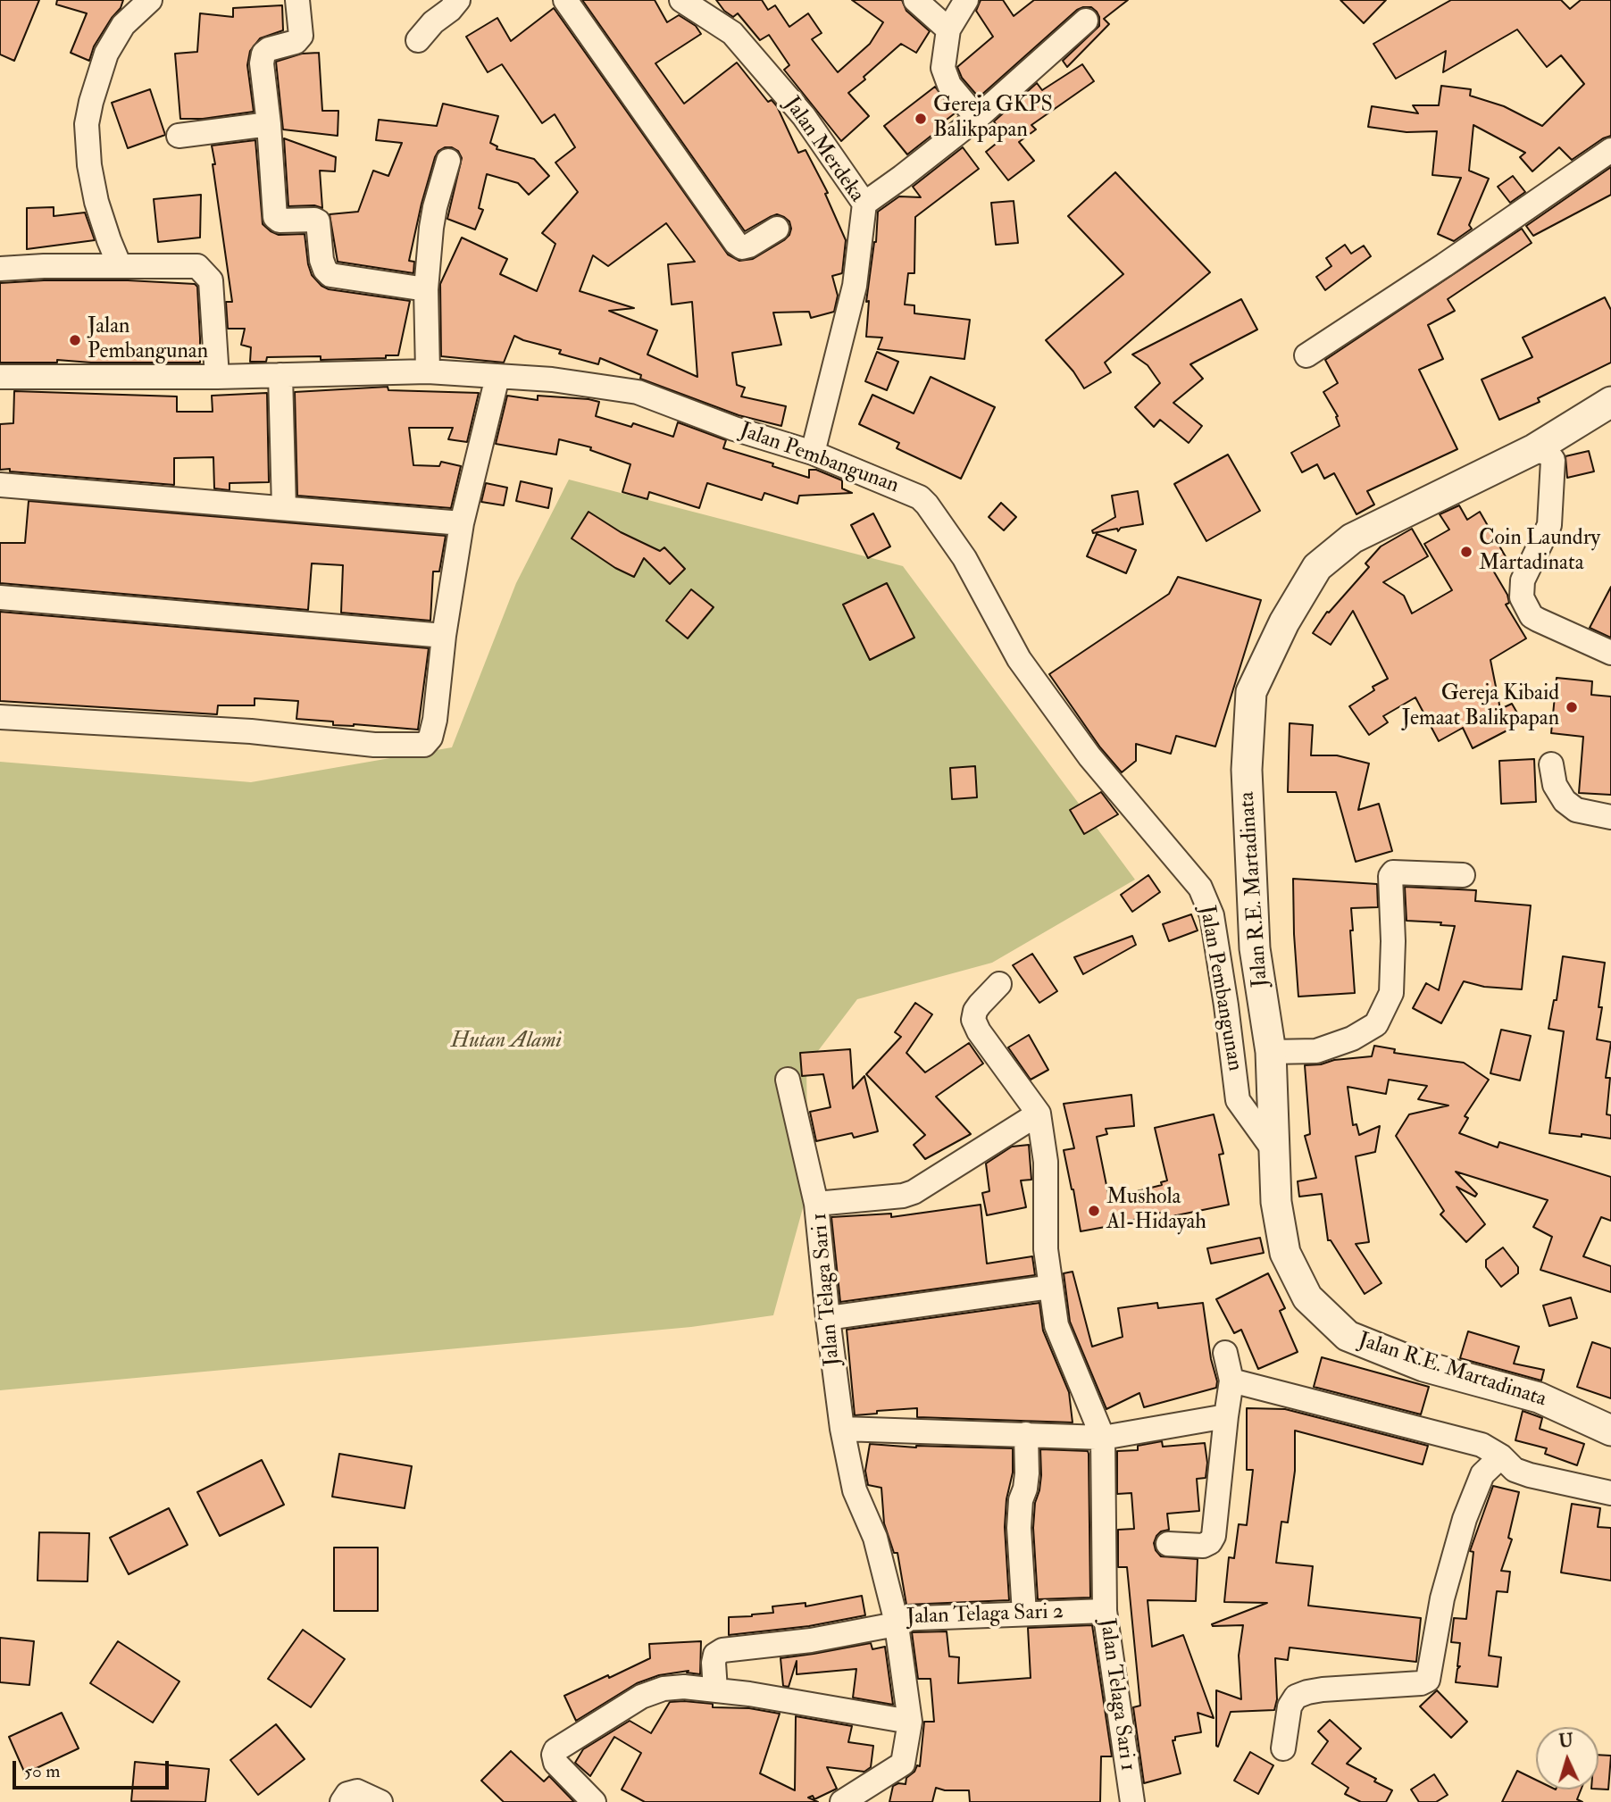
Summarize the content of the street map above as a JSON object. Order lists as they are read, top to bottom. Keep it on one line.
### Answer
{"streets":{"street":["Jalan Merdeka","Jalan Pembangunan","Jalan R.E. Martadinata","Jalan Telaga Sari 1","Jalan Telaga Sari 2"]},"crossings":[["Jalan Merdeka","Jalan Pembangunan"],["Jalan Pembangunan","Jalan R.E. Martadinata"],["Jalan Telaga Sari 1","Jalan Telaga Sari 2"]],"parks":["Hutan Alami"],"places":["Gereja GKPS Balikpapan","Jalan Pembangunan","Coin Laundry Martadinata","Gereja Kibaid Jemaat Balikpapan","Mushola Al-Hidayah"],"scale_bar":"50 m","north":"top"}
